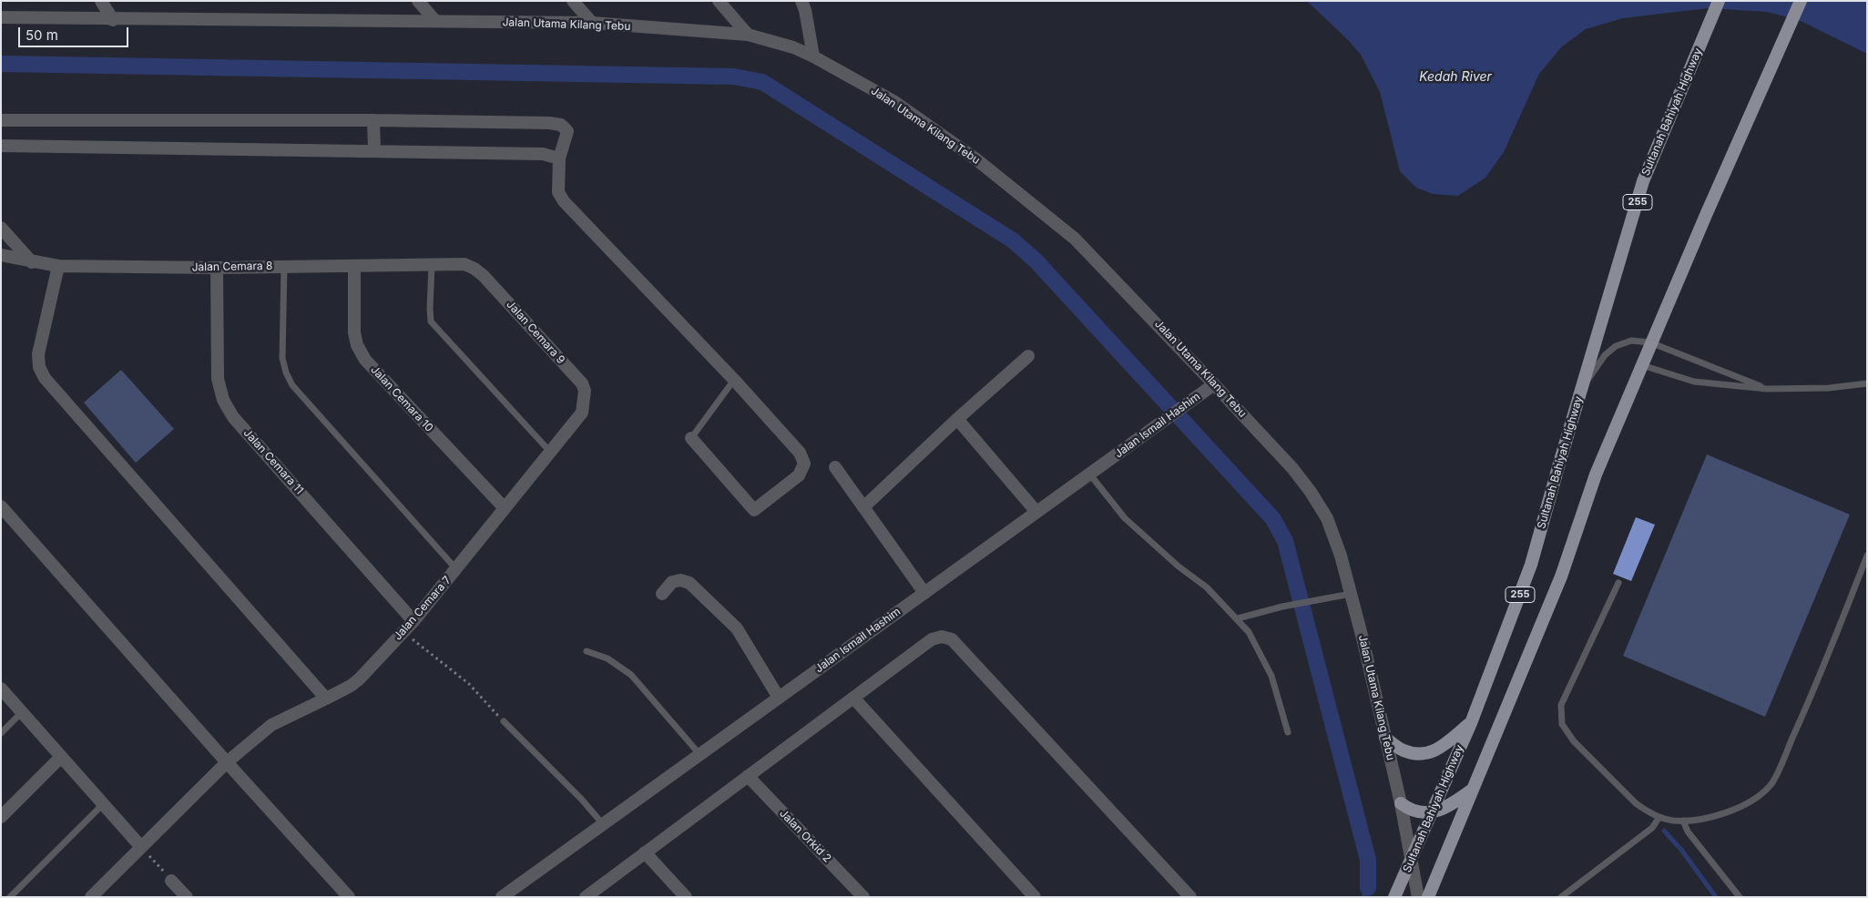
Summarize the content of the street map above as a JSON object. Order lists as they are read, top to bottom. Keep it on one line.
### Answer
{"streets":{"main road":["Sultanah Bahiyah Highway","255"],"street":["Jalan Utama Kilang Tebu","Jalan Cemara 8","Jalan Cemara 9","Jalan Cemara 10","Jalan Ismail Hashim","Jalan Cemara 11","Jalan Cemara 7","Jalan Orkid 2"]},"crossings":[["Jalan Utama Kilang Tebu","Sultanah Bahiyah Highway"],["Jalan Utama Kilang Tebu","Jalan Ismail Hashim"],["Jalan Cemara 8","Jalan Cemara 9"],["Jalan Cemara 8","Jalan Cemara 10"],["Jalan Cemara 8","Jalan Cemara 11"],["Jalan Cemara 9","Jalan Cemara 7"],["Jalan Cemara 10","Jalan Cemara 7"],["Jalan Cemara 11","Jalan Cemara 7"]],"water":["Kedah River"],"scale_bar":"50 m"}
